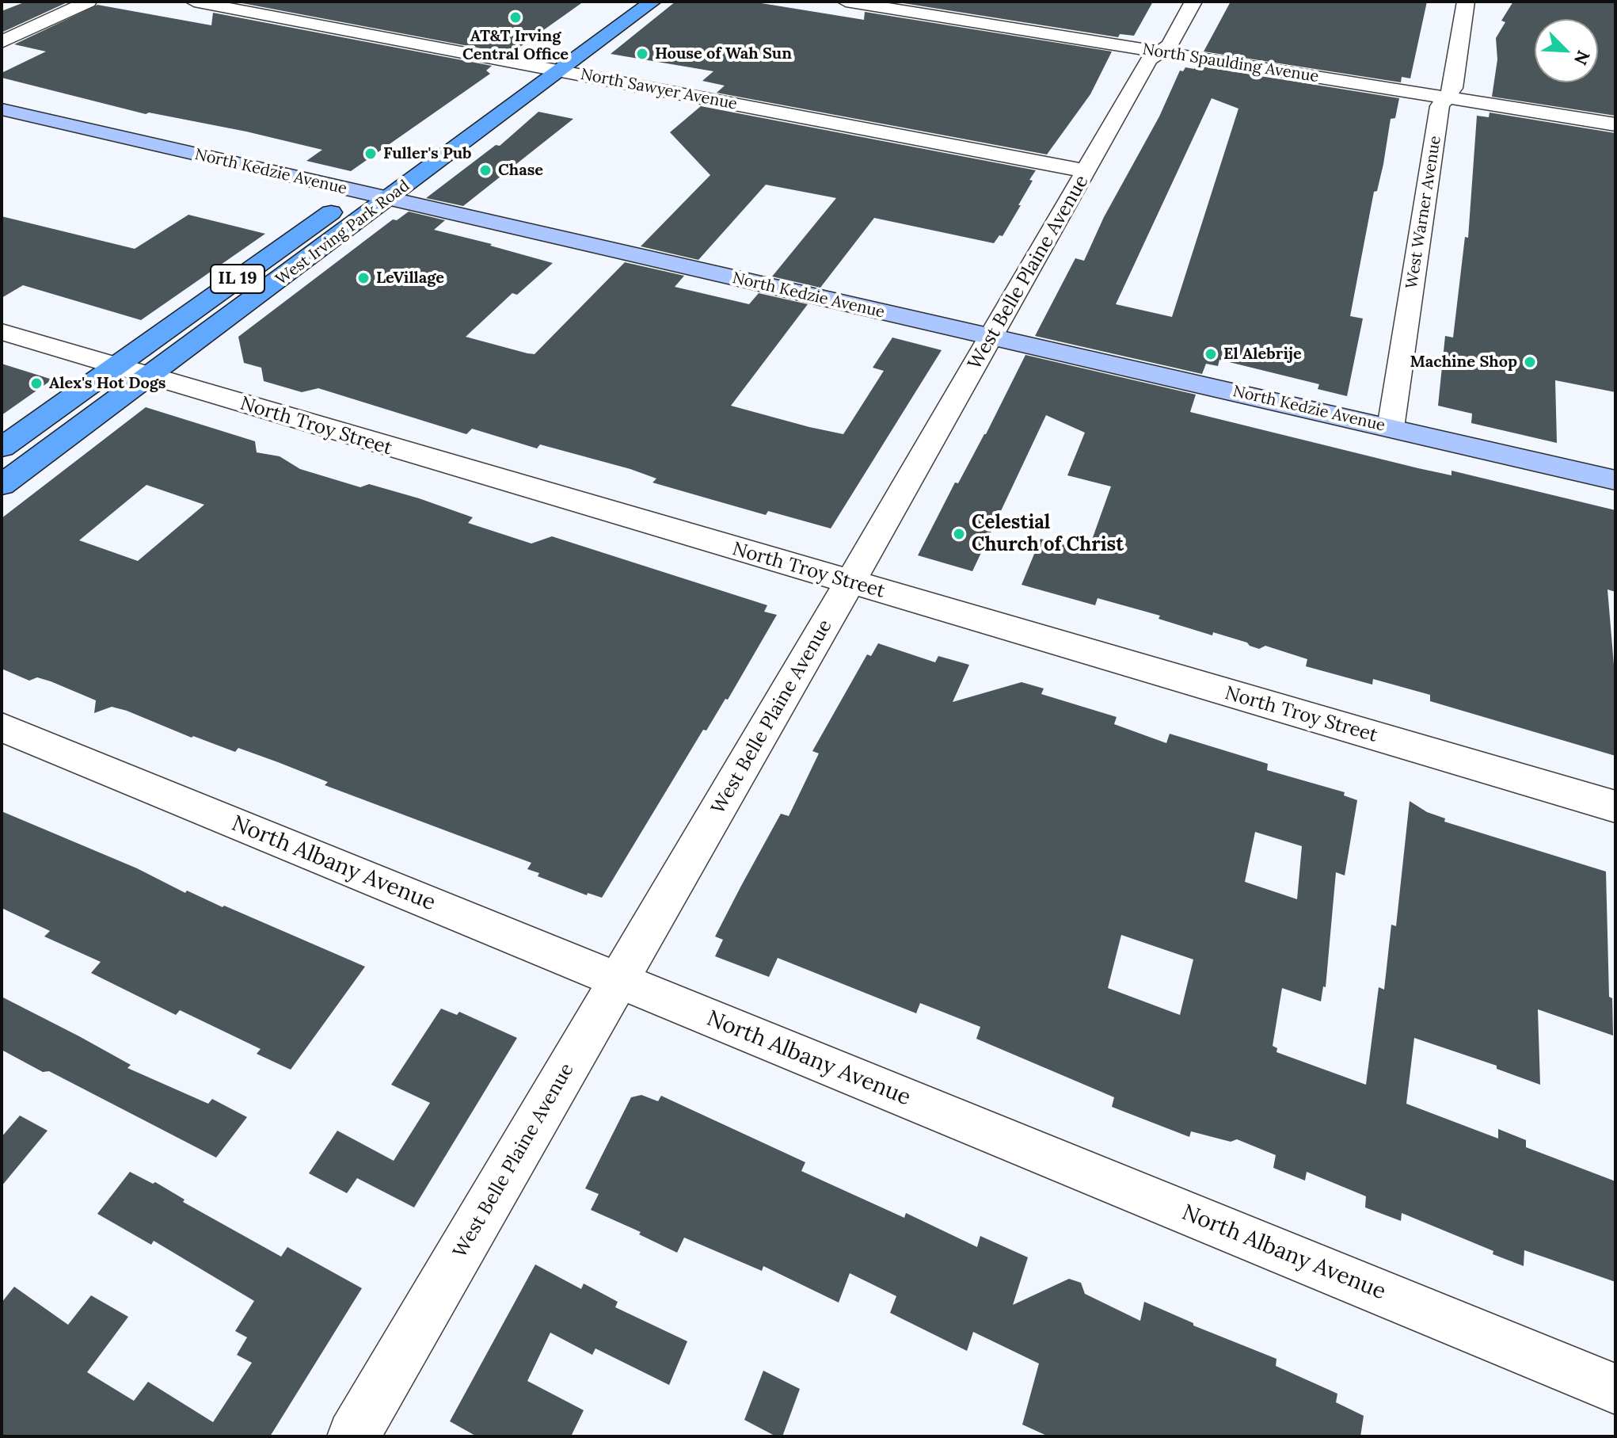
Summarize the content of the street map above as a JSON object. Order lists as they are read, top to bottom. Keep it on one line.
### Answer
{"streets":{"main road":["North Kedzie Avenue","West Irving Park Road","IL 19"],"street":["North Spaulding Avenue","North Sawyer Avenue","West Warner Avenue","West Belle Plaine Avenue","North Troy Street","North Albany Avenue"]},"crossings":[["North Spaulding Avenue","West Warner Avenue"],["North Spaulding Avenue","West Belle Plaine Avenue"],["North Sawyer Avenue","West Irving Park Road"],["North Sawyer Avenue","West Belle Plaine Avenue"],["North Kedzie Avenue","West Warner Avenue"],["North Kedzie Avenue","West Irving Park Road"],["North Kedzie Avenue","West Belle Plaine Avenue"],["West Irving Park Road","North Troy Street"],["West Belle Plaine Avenue","North Troy Street"],["West Belle Plaine Avenue","North Albany Avenue"]],"places":["AT&T Irving Central Office","House of Wah Sun","Fuller's Pub","Chase","LeVillage","El Alebrije","Machine Shop","Alex's Hot Dogs","Celestial Church of Christ"],"north":"bottom right"}
